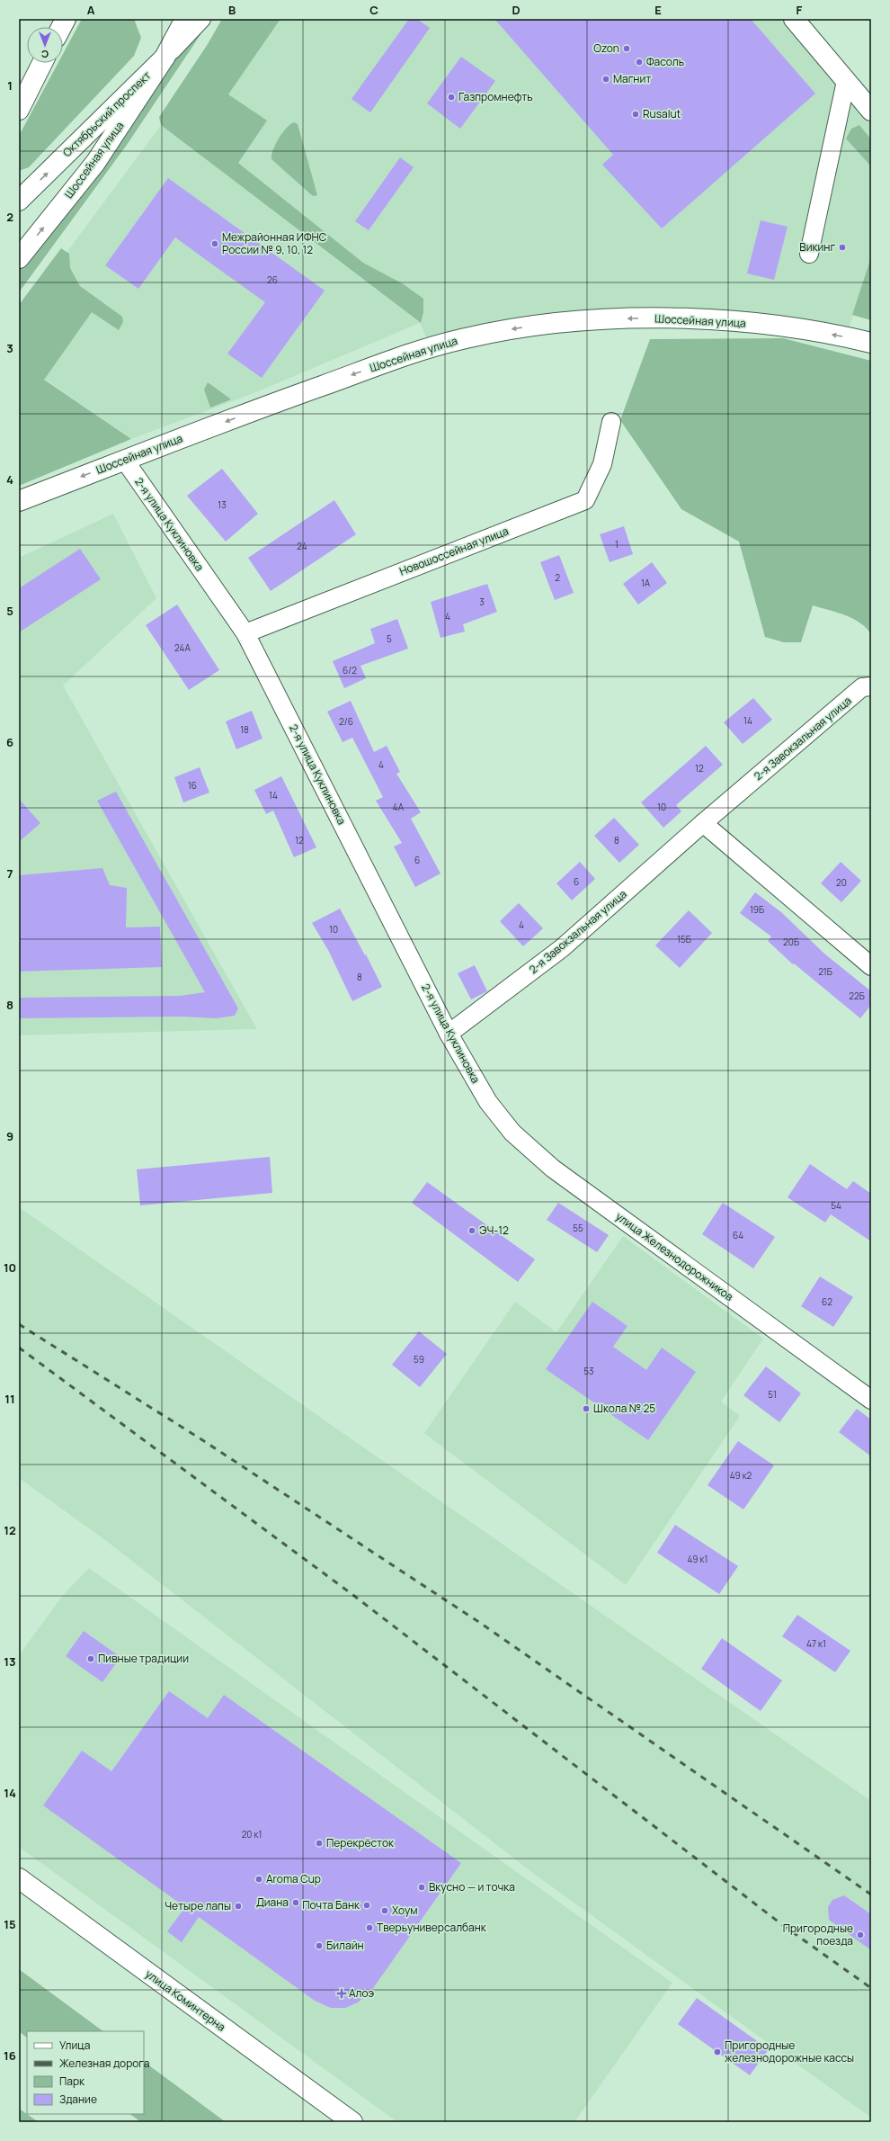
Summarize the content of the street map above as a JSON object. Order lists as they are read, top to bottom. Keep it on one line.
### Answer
{"streets":{"main road":["Октябрьский проспект","Шоссейная улица","улица Коминтерна"],"street":["2-я улица Куклиновка","Новошоссейная улица","2-я Завокзальная улица","улица Железнодорожников"]},"crossings":[["Октябрьский проспект","Шоссейная улица"],["Шоссейная улица","2-я улица Куклиновка"],["2-я улица Куклиновка","Новошоссейная улица"],["2-я улица Куклиновка","2-я Завокзальная улица"],["2-я улица Куклиновка","улица Железнодорожников"]],"places":{"other":["Ozon","Фасоль","Магнит","Газпромнефть","Rusalut","Межрайонная ИФНС России № 9, 10, 12","Викинг","ЭЧ-12","Школа № 25","Пивные традиции","Перекрёсток","Aroma Cup","Вкусно — и точка","Диана","Почта Банк","Четыре лапы","Хоум","Тверьуниверсалбанк","Пригородные поезда","Билайн","Пригородные железнодорожные кассы"],"health":["Алоэ"]},"house_numbers":["26","13","1","24","2","1А","3","4","5","24А","6/2","14","2/6","18","4","12","16","14","4А","10","12","8","6","6","20","19Б","4","10","15Б","20Б","21Б","8","22Б","54","55","64","62","59","53","51","49 к2","49 к1","47 к1","20 к1"],"legend":["Улица","Железная дорога","Парк","Здание"],"north":"bottom","grid":{"columns":["A","B","C","D","E","F"],"rows":["1","2","3","4","5","6","7","8","9","10","11","12","13","14","15","16"]}}
